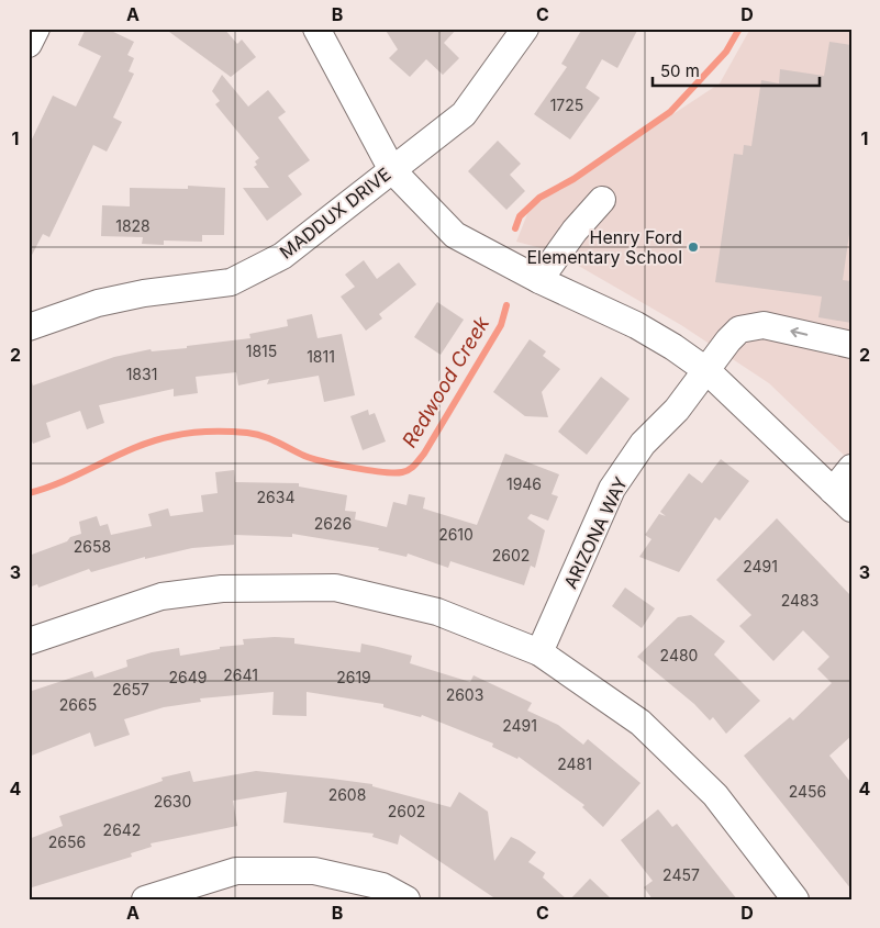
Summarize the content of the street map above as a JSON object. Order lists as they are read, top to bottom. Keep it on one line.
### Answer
{"streets":{"street":["MADDUX DRIVE","ARIZONA WAY"]},"water":["Redwood Creek"],"places":["Henry Ford Elementary School"],"house_numbers":["1725","1828","1815","1811","1831","1946","2634","2626","2610","2658","2602","2491","2483","2480","2641","2649","2619","2657","2603","2665","2491","2481","2456","2608","2630","2602","2642","2656","2457"],"scale_bar":"50 m","grid":{"columns":["A","B","C","D"],"rows":["1","2","3","4"]}}
